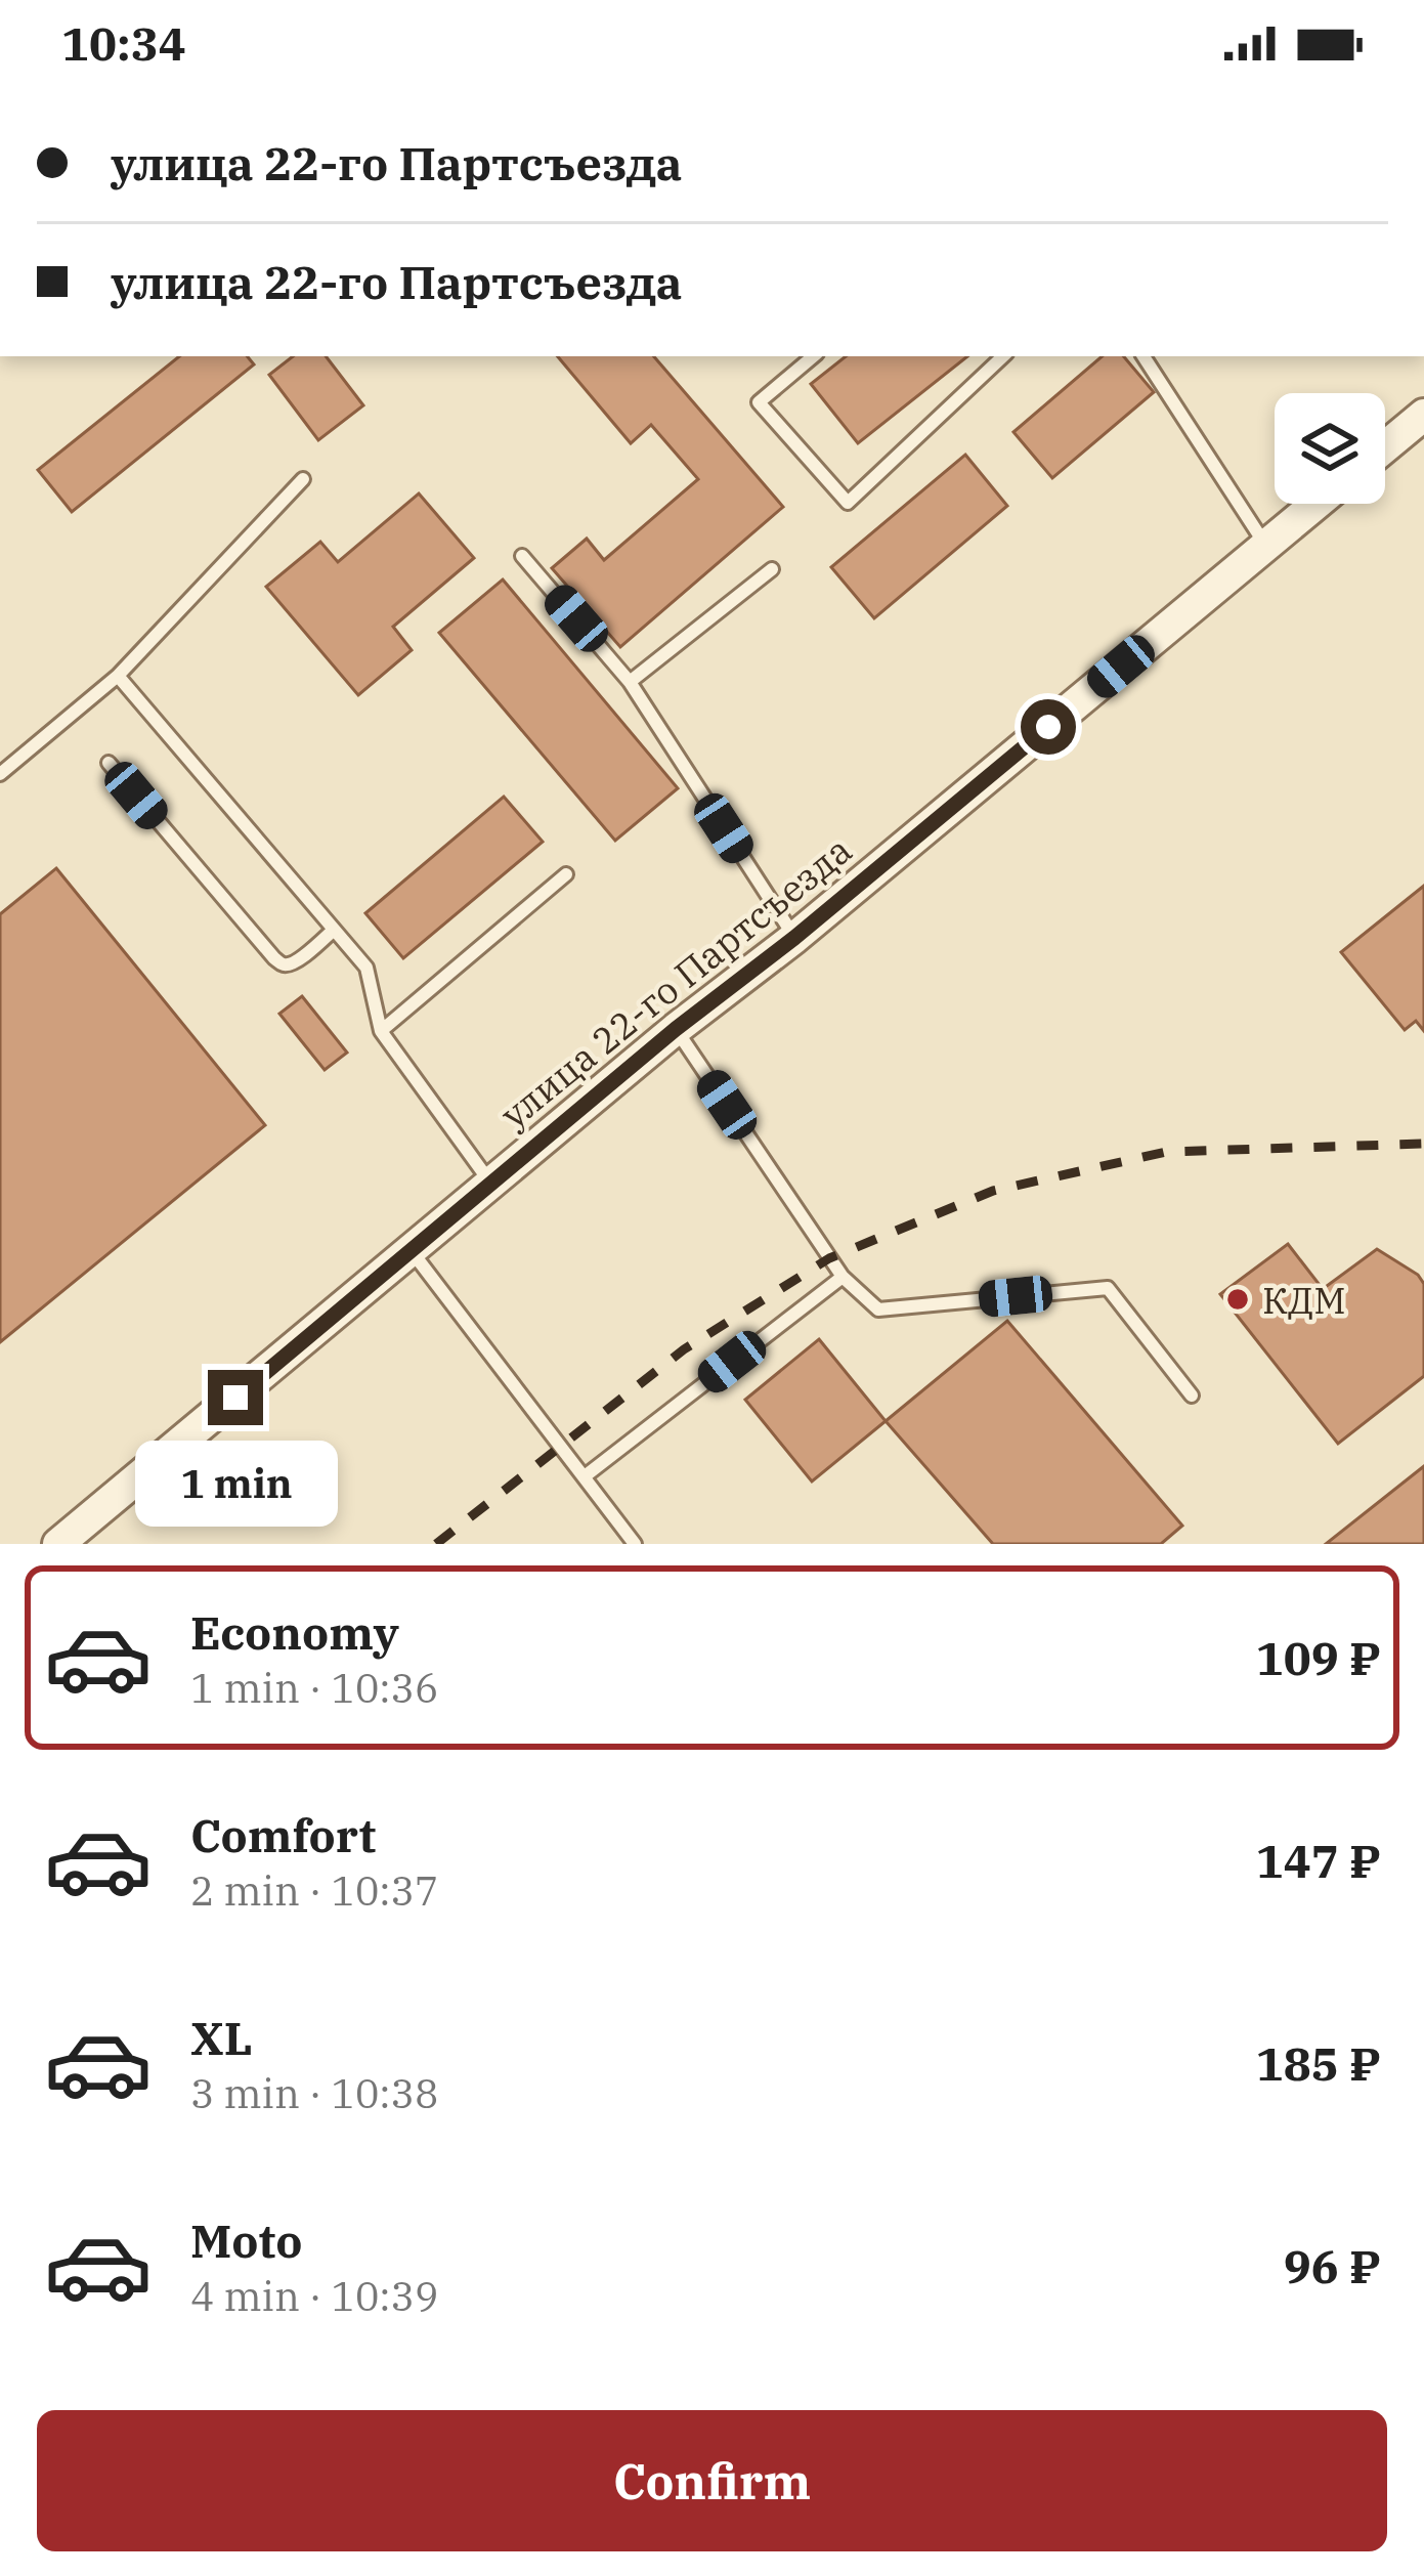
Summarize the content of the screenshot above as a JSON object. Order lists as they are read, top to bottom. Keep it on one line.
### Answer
{"streets":{"street":["улица 22-го Партсъезда"]},"places":["КДМ"],"page":{"status":"10:34","banner":["улица 22-го Партсъезда","улица 22-го Партсъезда"],"bubble":"1 min","list":[{"name":"Economy","note":"1 min · 10:36","value":"109 ₽"},{"name":"Comfort","note":"2 min · 10:37","value":"147 ₽"},{"name":"XL","note":"3 min · 10:38","value":"185 ₽"},{"name":"Moto","note":"4 min · 10:39","value":"96 ₽"}],"buttons":"Confirm"}}
